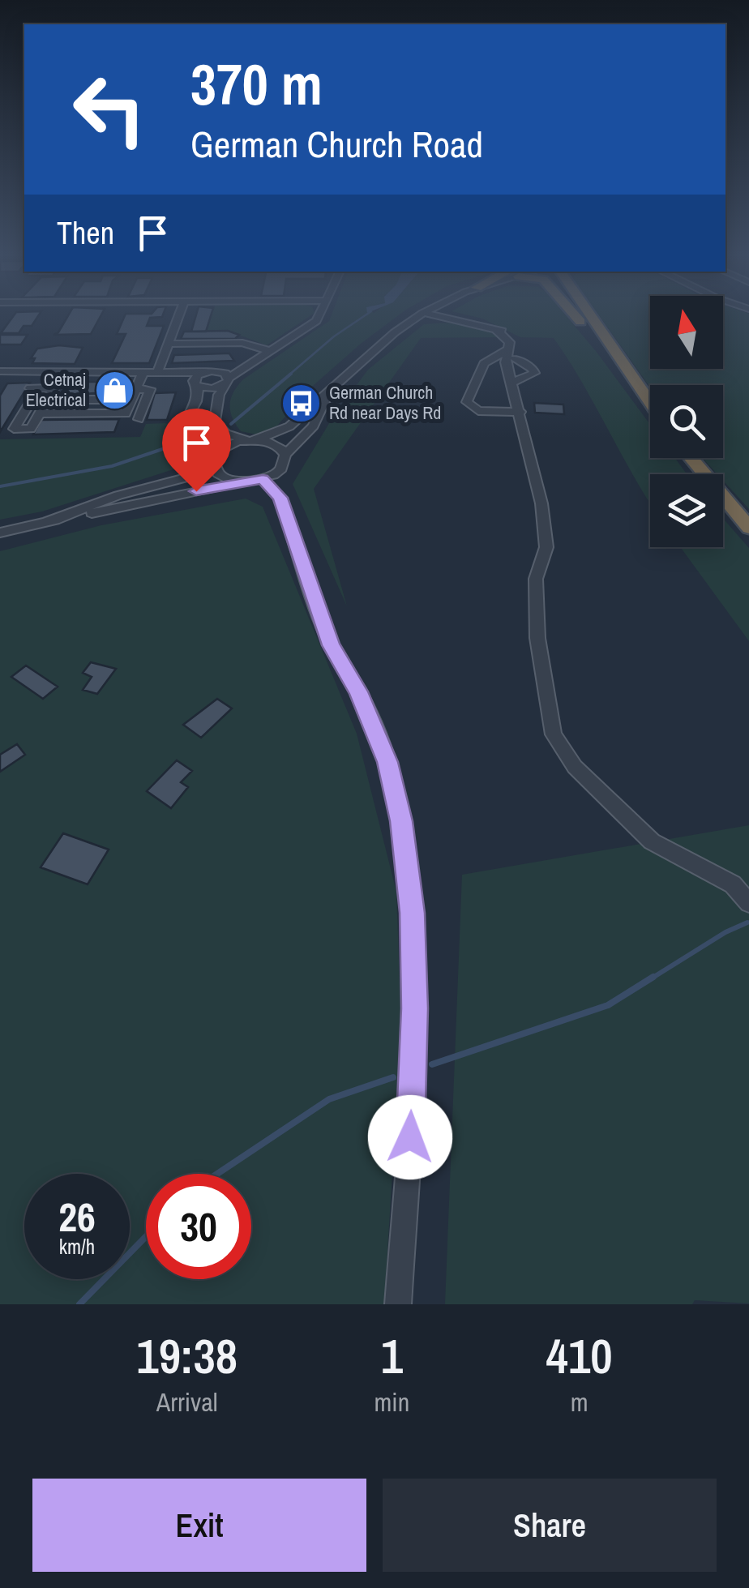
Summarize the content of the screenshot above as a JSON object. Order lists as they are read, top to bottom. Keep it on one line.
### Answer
{"places":{"shop":["Cetnaj Electrical"],"bus stop":["German Church Rd near Days Rd"]},"north":"top","page":{"turn":["370 m","German Church Road"],"then":"Then","speed":"26 km/h","limit":"30","eta":["19:38","Arrival","1","min","410","m"],"buttons":["Exit","Share"]}}
